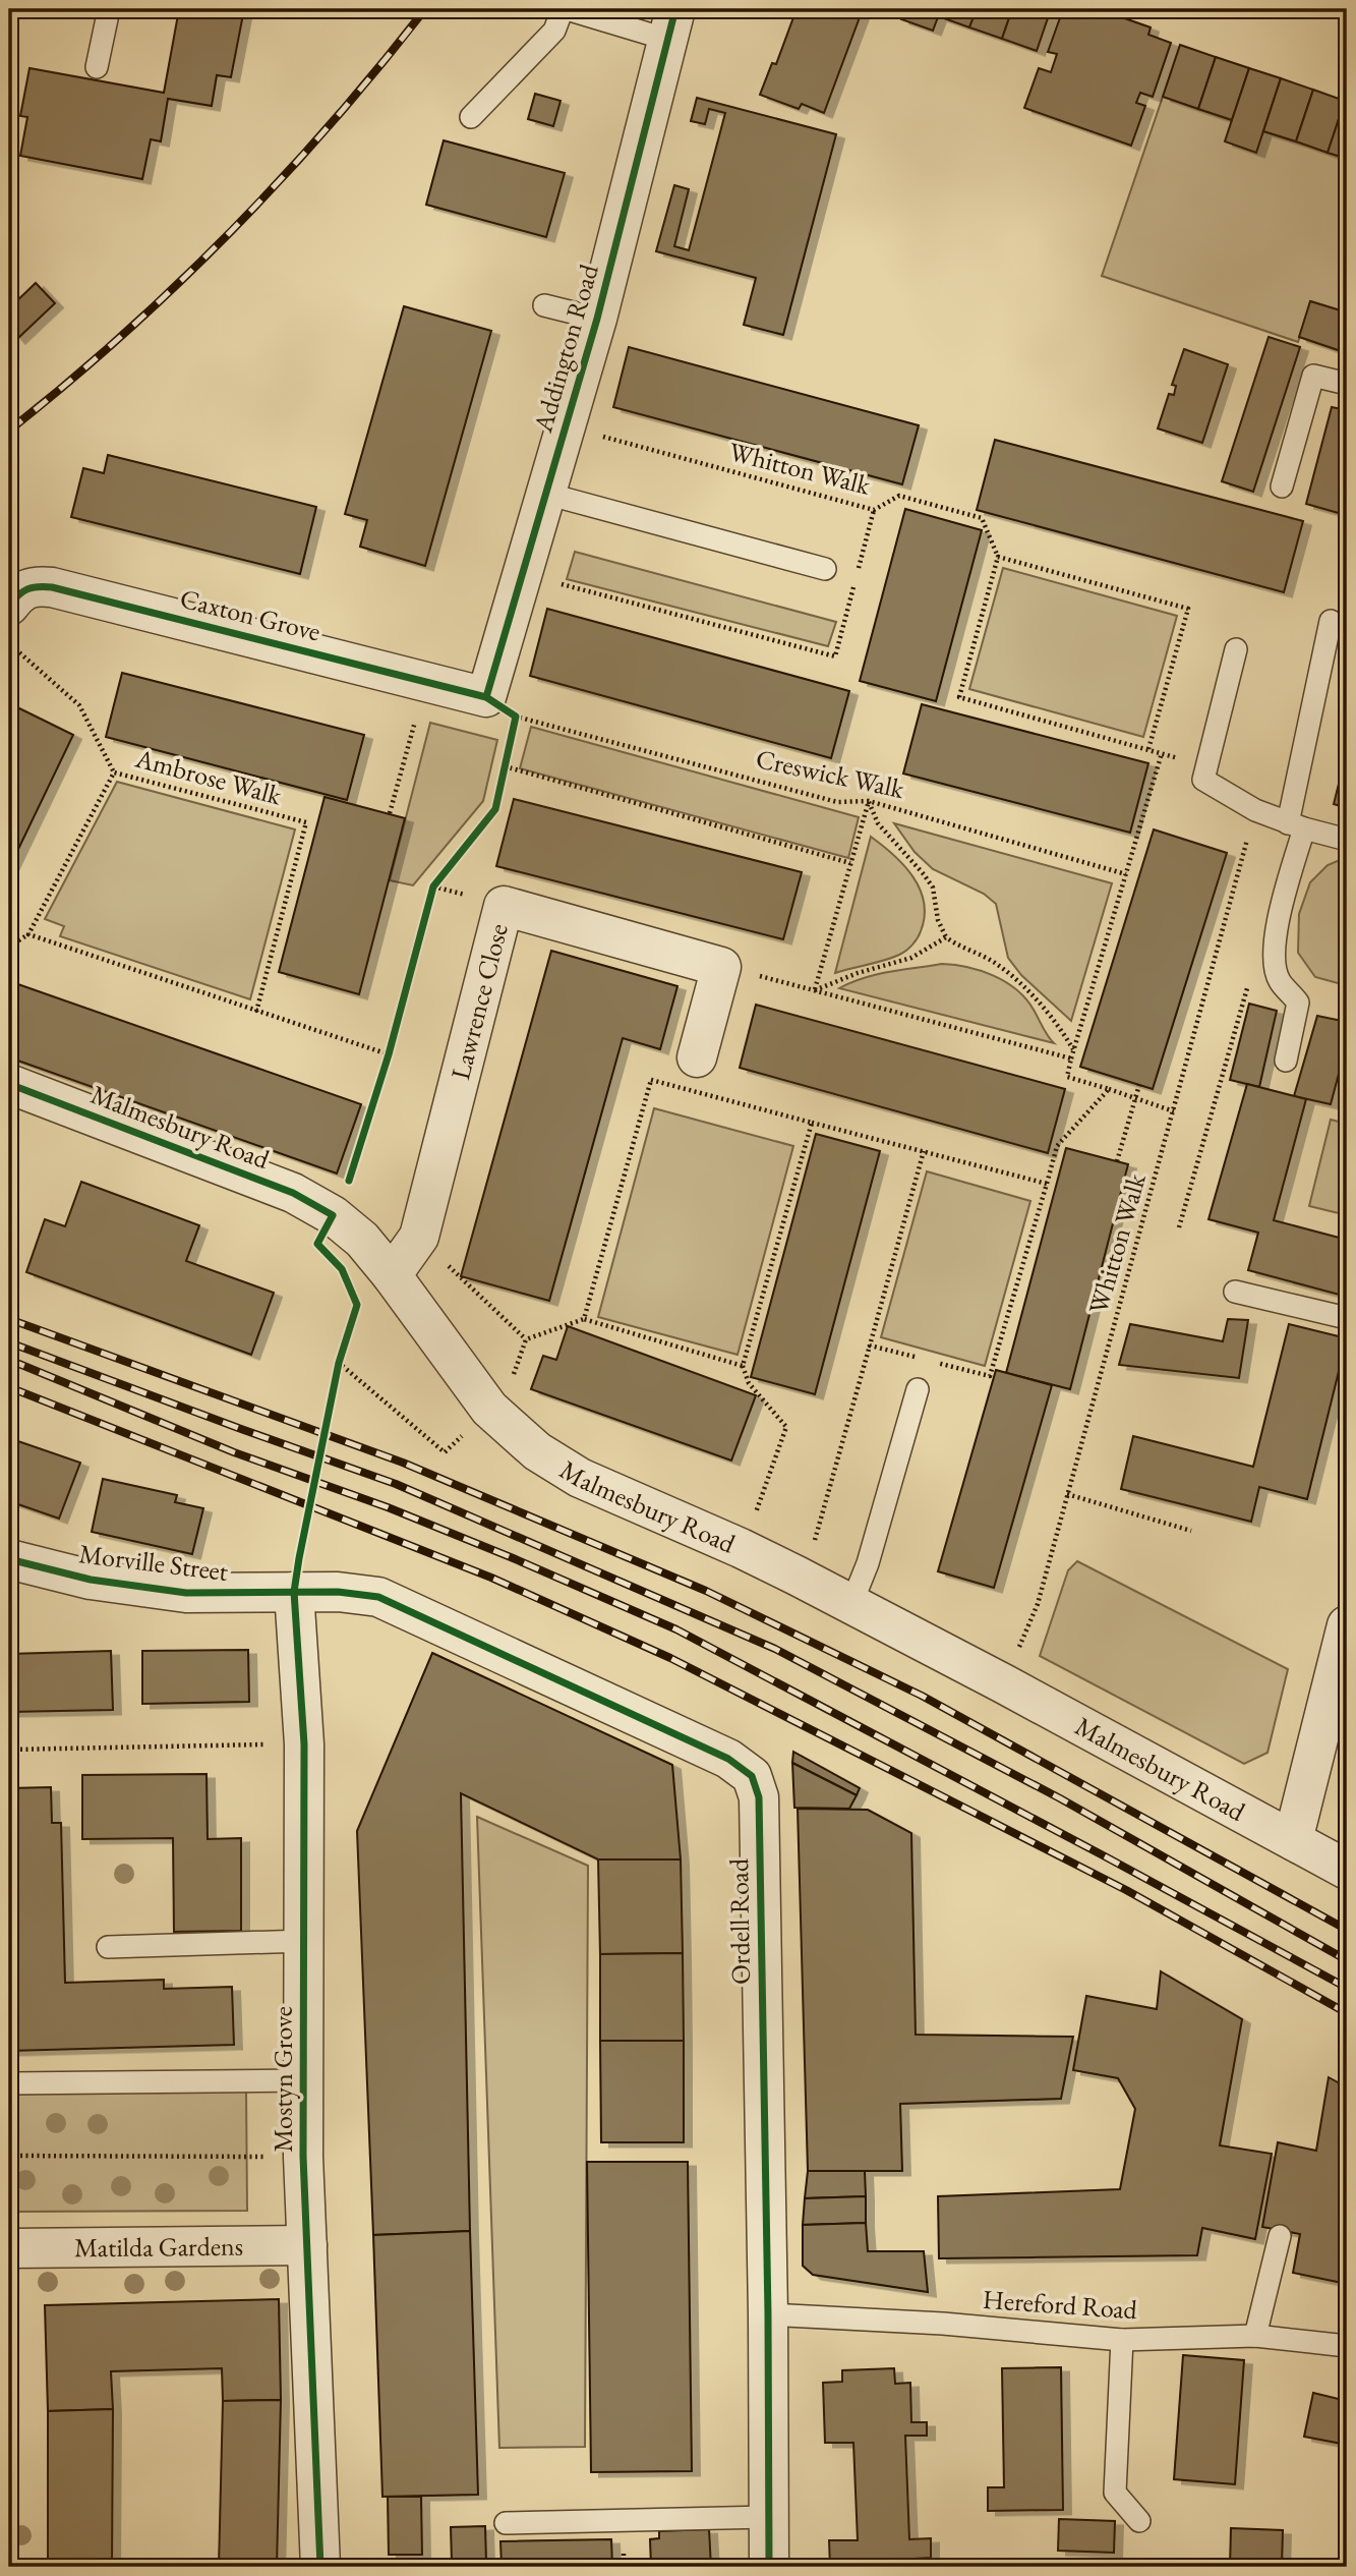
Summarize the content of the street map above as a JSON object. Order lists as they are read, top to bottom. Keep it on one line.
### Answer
{"streets":{"street":["Addington Road","Caxton Grove","Lawrence Close","Malmesbury Road","Morville Street","Ordell Road","Mostyn Grove","Matilda Gardens"],"lane":["Hereford Road"],"path":["Whitton Walk","Creswick Walk","Ambrose Walk"]},"crossings":[["Addington Road","Whitton Walk"],["Addington Road","Caxton Grove"],["Addington Road","Creswick Walk"],["Whitton Walk","Malmesbury Road"],["Caxton Grove","Creswick Walk"],["Lawrence Close","Malmesbury Road"],["Morville Street","Ordell Road"],["Morville Street","Mostyn Grove"],["Ordell Road","Mostyn Grove"],["Ordell Road","Hereford Road"],["Mostyn Grove","Matilda Gardens"]]}
